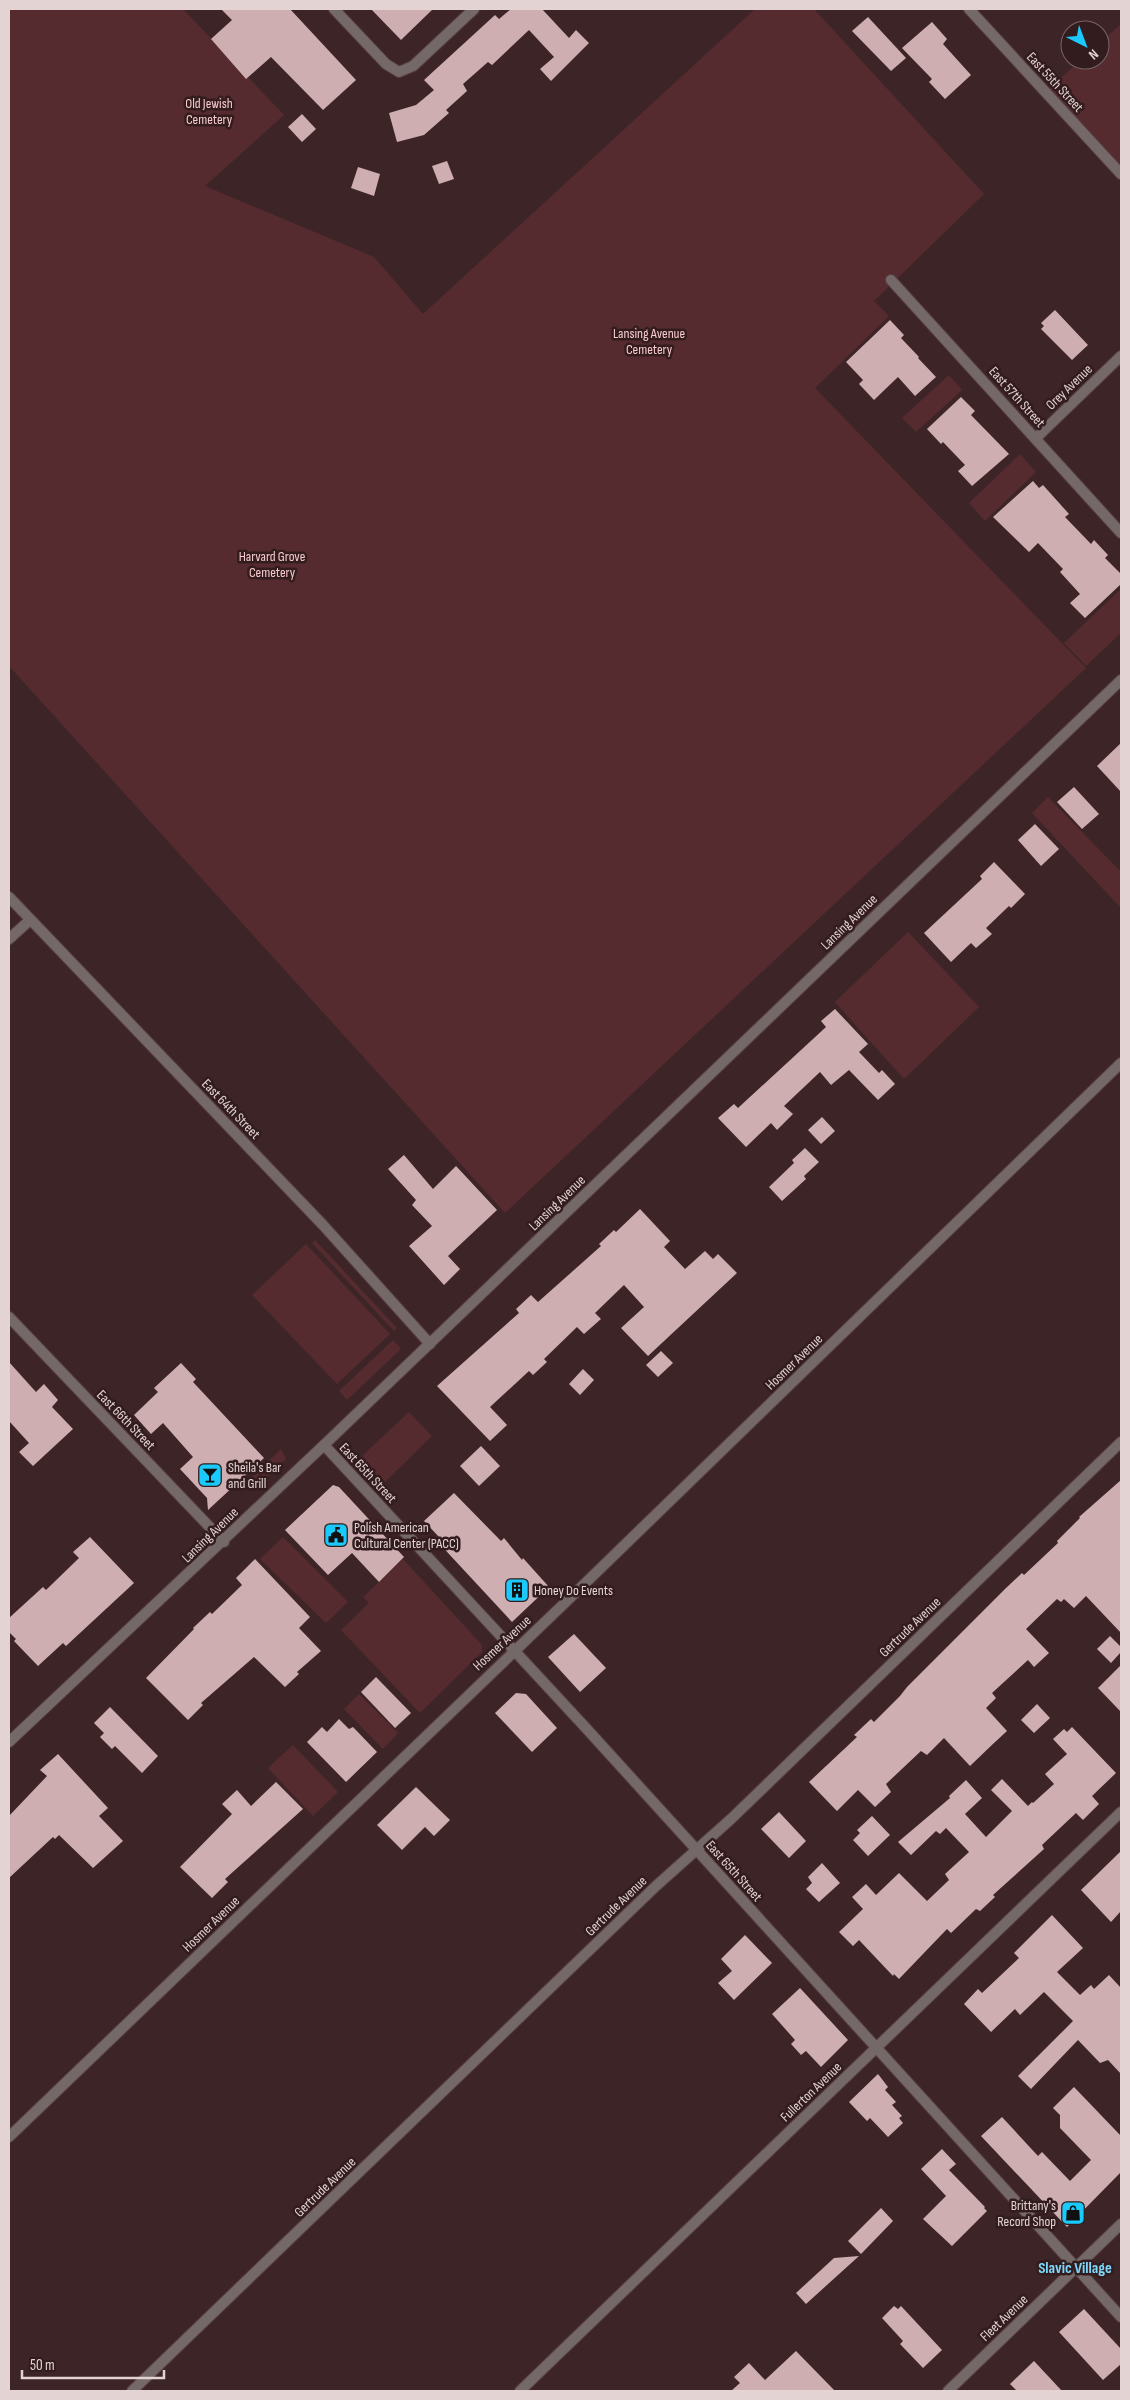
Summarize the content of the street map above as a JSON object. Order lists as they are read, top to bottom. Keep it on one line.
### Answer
{"streets":{"street":["East 55th Street","Orey Avenue","East 57th Street","Lansing Avenue","East 64th Street","Hosmer Avenue","East 66th Street","East 65th Street","Gertrude Avenue","Fullerton Avenue","Fleet Avenue"]},"crossings":[["Orey Avenue","East 57th Street"],["Lansing Avenue","East 64th Street"],["Lansing Avenue","East 66th Street"],["Lansing Avenue","East 65th Street"],["Hosmer Avenue","East 65th Street"],["East 65th Street","Gertrude Avenue"],["East 65th Street","Fullerton Avenue"],["East 65th Street","Fleet Avenue"]],"districts":["Slavic Village"],"parks":["Old Jewish Cemetery","Lansing Avenue Cemetery","Harvard Grove Cemetery"],"places":{"bar":["Sheila's Bar and Grill"],"public building":["Polish American Cultural Center (PACC)"],"building":["Honey Do Events"],"shop":["Brittany's Record Shop"]},"scale_bar":"50 m","north":"bottom right"}
